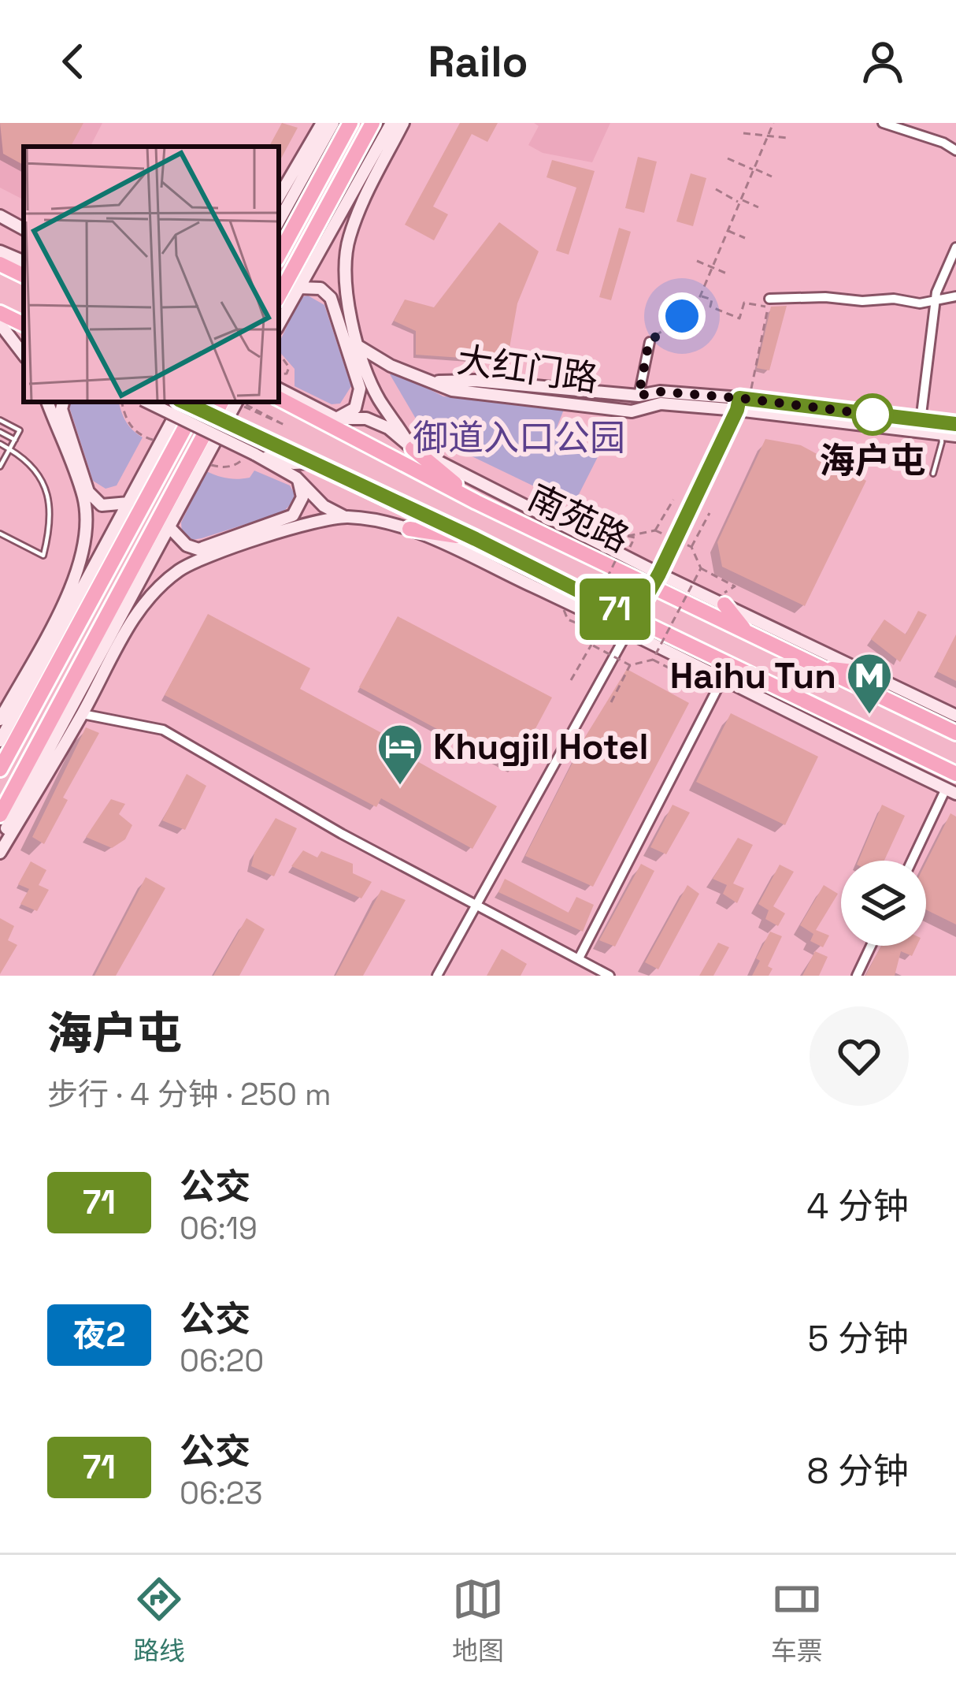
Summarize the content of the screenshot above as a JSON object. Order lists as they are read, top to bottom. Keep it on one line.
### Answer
{"streets":{"highway":["南苑路"],"street":["大红门路"]},"parks":["御道入口公园"],"places":{"other":["海户屯"],"metro station":["Haihu Tun"],"hotel":["Khugjil Hotel"]},"lines":["bus line 71"],"page":{"header":"Railo","on_map":"71","heading":["海户屯","步行 · 4 分钟 · 250 m"],"list":[{"mark":"71","name":"公交","note":"06:19","value":"4 分钟"},{"mark":"夜2","name":"公交","note":"06:20","value":"5 分钟"},{"mark":"71","name":"公交","note":"06:23","value":"8 分钟"}],"tabs":["路线","地图","车票"]}}
